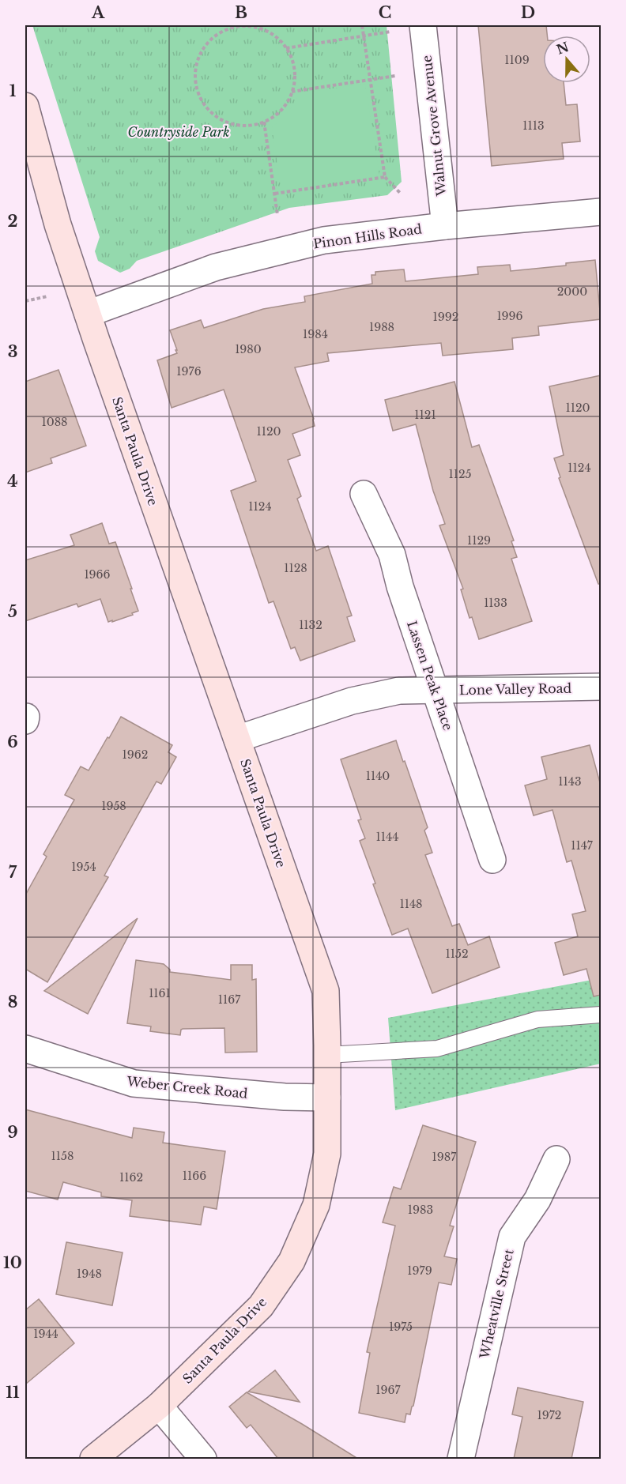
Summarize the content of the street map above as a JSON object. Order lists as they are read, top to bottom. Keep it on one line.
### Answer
{"streets":{"street":["Walnut Grove Avenue","Pinon Hills Road","Santa Paula Drive","Lassen Peak Place","Lone Valley Road","Weber Creek Road","Wheatville Street"]},"crossings":[["Walnut Grove Avenue","Pinon Hills Road"],["Pinon Hills Road","Santa Paula Drive"],["Santa Paula Drive","Lone Valley Road"],["Santa Paula Drive","Weber Creek Road"],["Lassen Peak Place","Lone Valley Road"]],"parks":["Countryside Park"],"house_numbers":["1109","1113","2000","1996","1992","1988","1984","1980","1976","1120","1121","1088","1120","1124","1125","1124","1129","1128","1966","1133","1132","1962","1140","1143","1958","1144","1147","1954","1148","1152","1161","1167","1158","1987","1166","1162","1983","1979","1948","1975","1944","1967","1972"],"north":"top","grid":{"columns":["A","B","C","D"],"rows":["1","2","3","4","5","6","7","8","9","10","11"]}}
